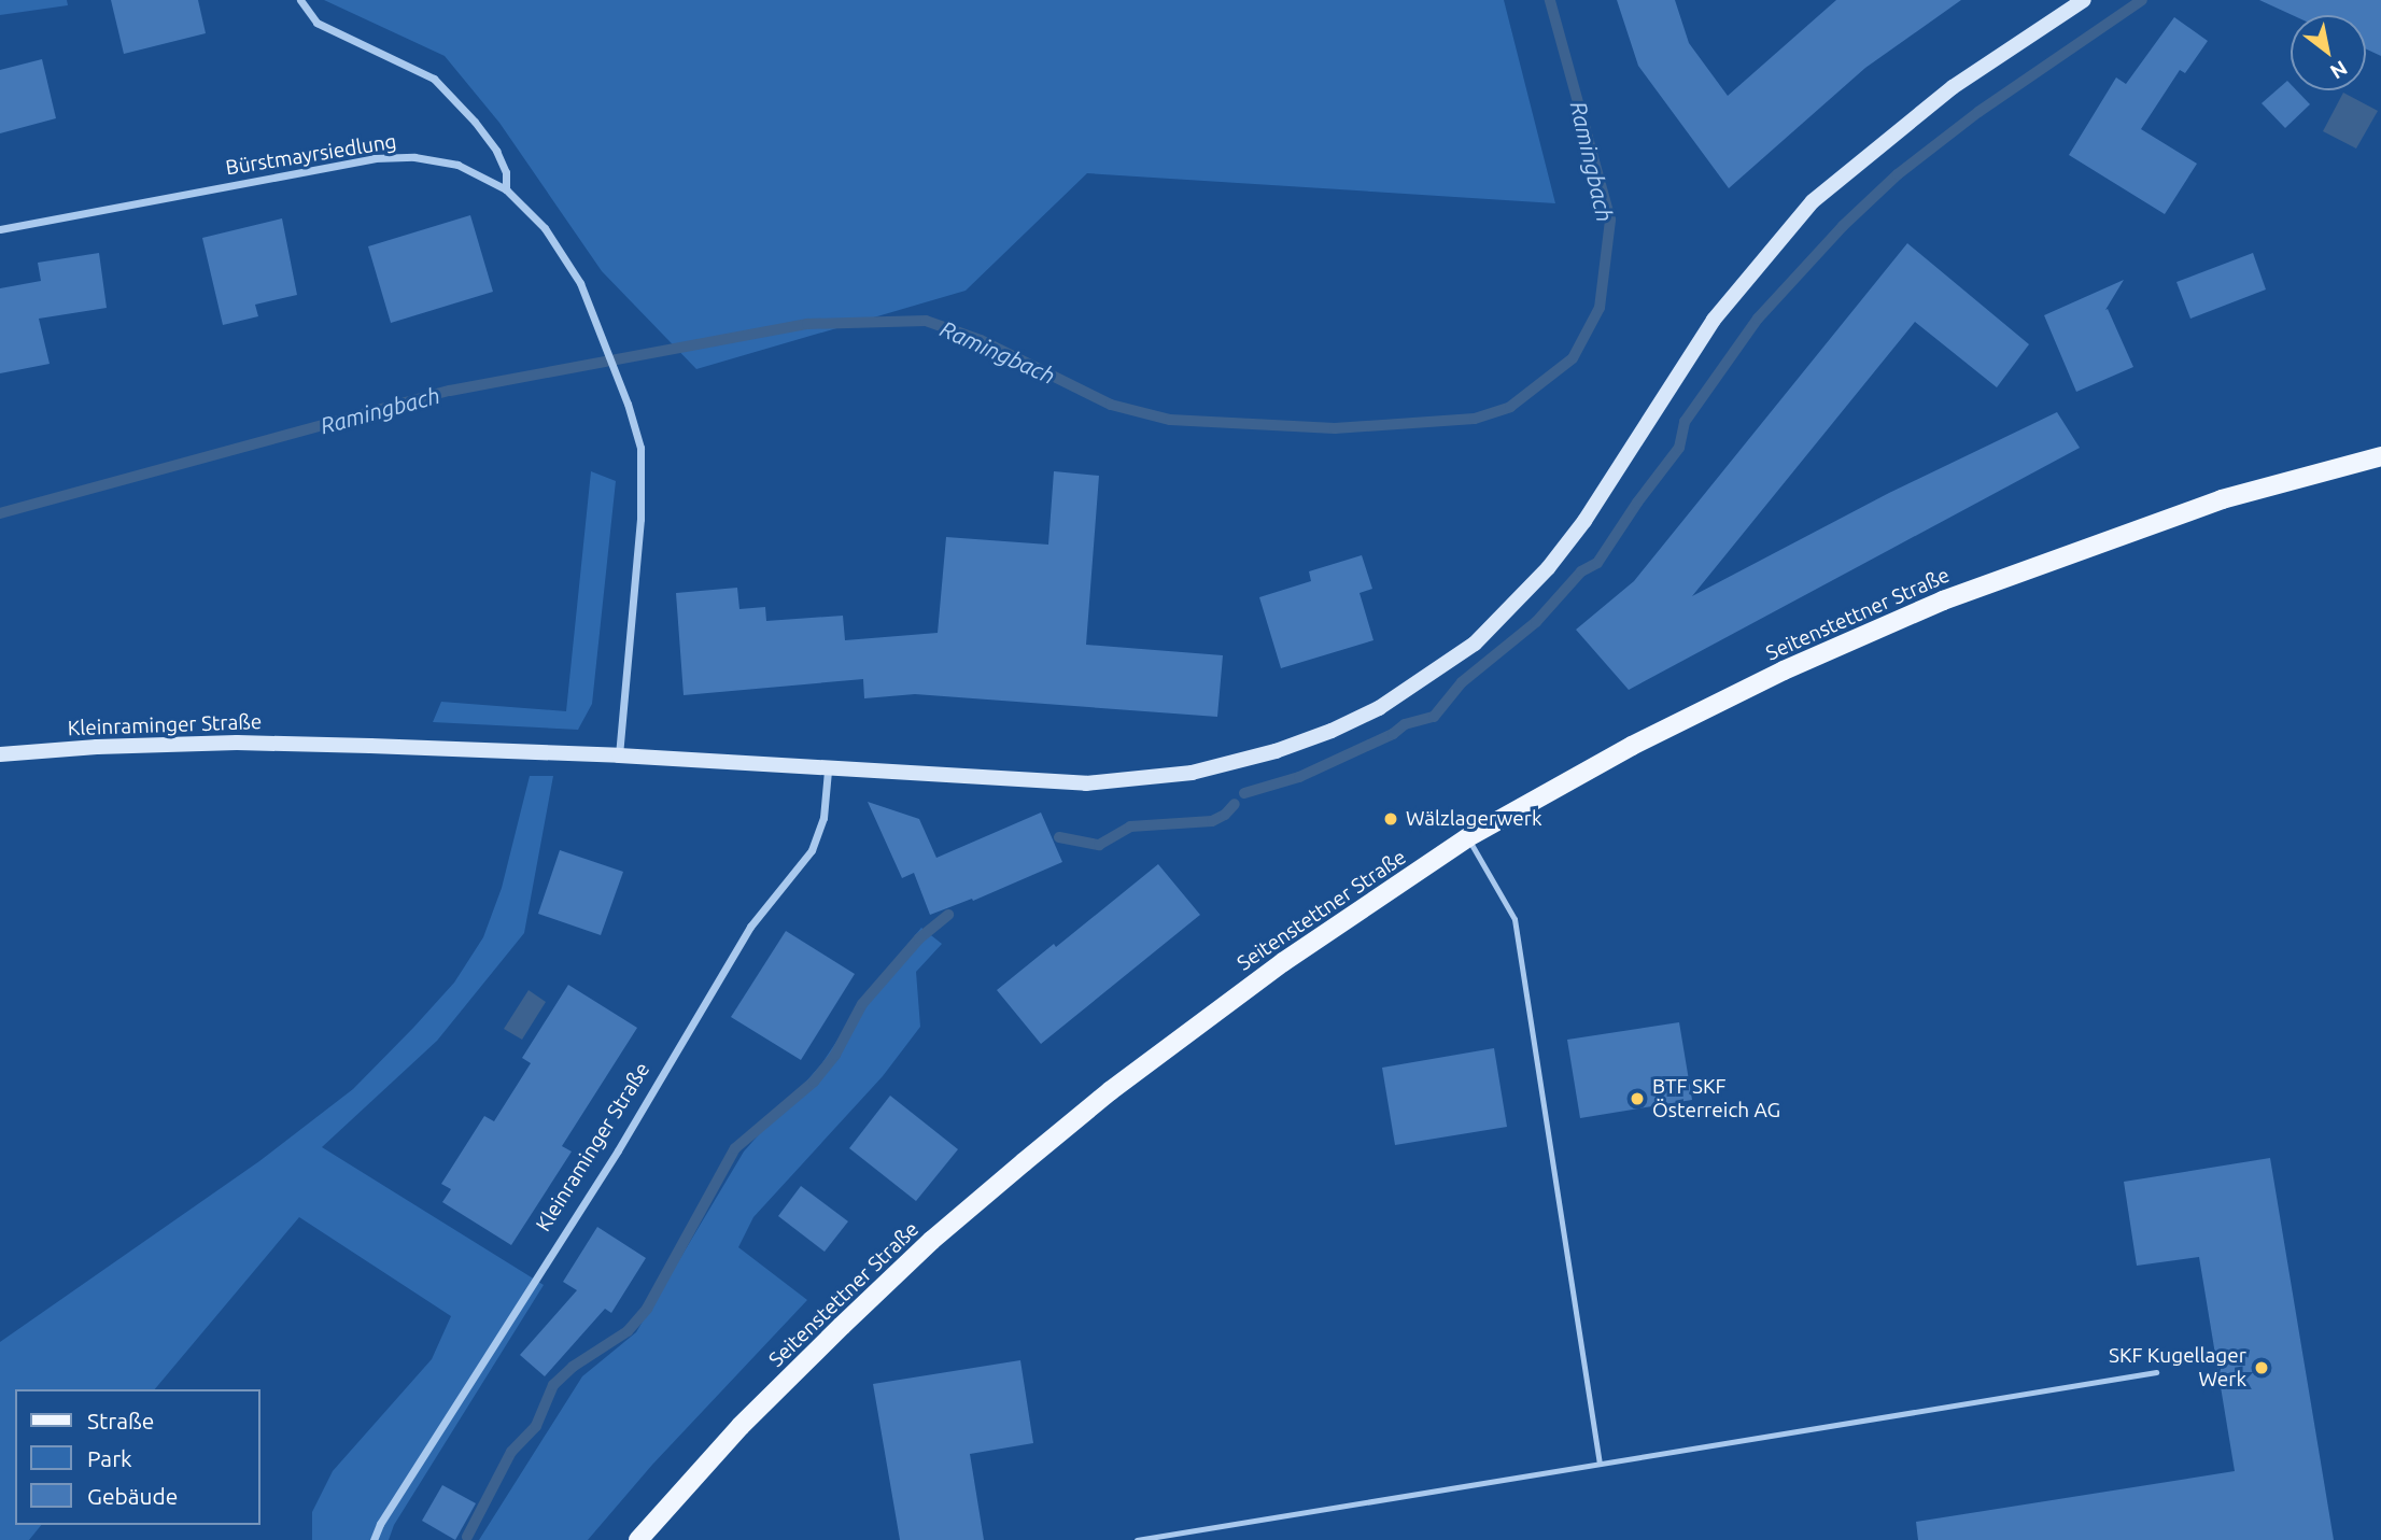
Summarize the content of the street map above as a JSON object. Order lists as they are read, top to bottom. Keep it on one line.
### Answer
{"streets":{"main road":["Seitenstettner Straße","Kleinraminger Straße"],"street":["Bürstmayrsiedlung"]},"crossings":[["Bürstmayrsiedlung","Kleinraminger Straße"]],"water":["Ramingbach"],"places":["Wälzlagerwerk","BTF SKF Österreich AG","SKF Kugellager Werk"],"legend":["Straße","Park","Gebäude"],"north":"bottom right"}
